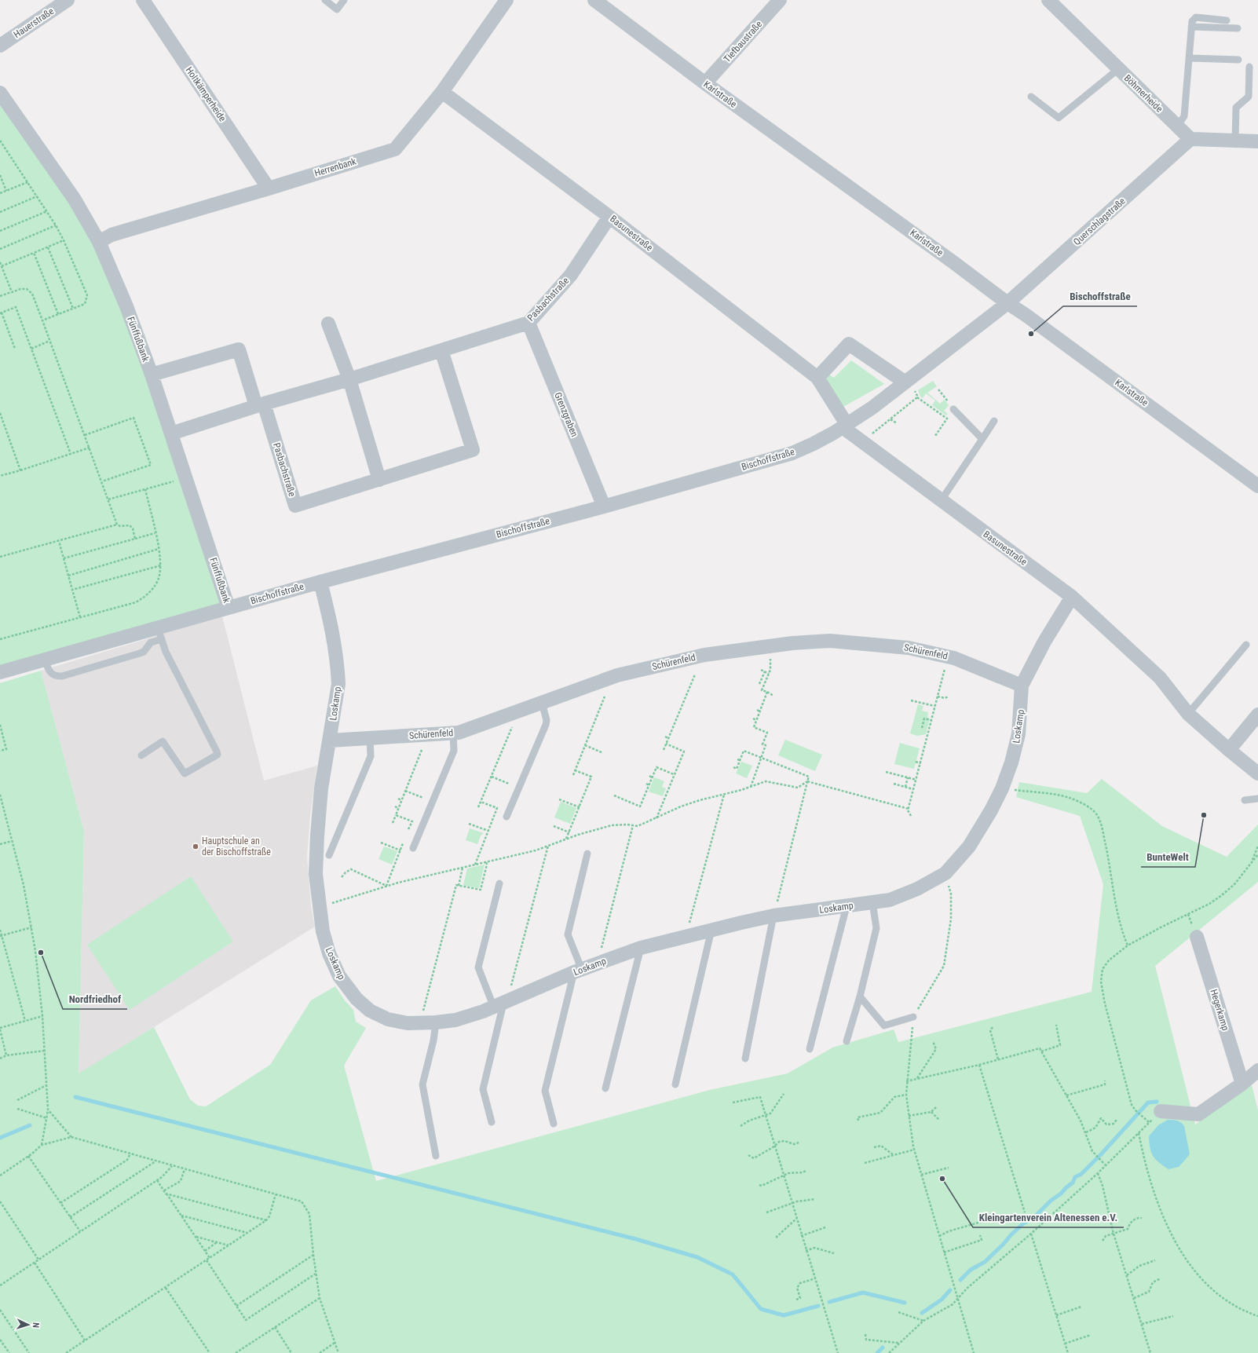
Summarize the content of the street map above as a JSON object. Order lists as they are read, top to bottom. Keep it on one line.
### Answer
{"streets":{"street":["Hauerstraße","Tiefbaustraße","Böhmerheide","Holtkämperheide","Karlstraße","Herrenbank","Querschlagstraße","Basunestraße","Pasbachstraße","Fünffußbank","Grenzgraben","Bischoffstraße","Schürenfeld","Loskamp","Hegerkamp"]},"crossings":[["Tiefbaustraße","Karlstraße"],["Böhmerheide","Querschlagstraße"],["Holtkämperheide","Herrenbank"],["Karlstraße","Querschlagstraße"],["Karlstraße","Bischoffstraße"],["Herrenbank","Basunestraße"],["Herrenbank","Fünffußbank"],["Querschlagstraße","Bischoffstraße"],["Basunestraße","Pasbachstraße"],["Basunestraße","Bischoffstraße"],["Basunestraße","Loskamp"],["Pasbachstraße","Fünffußbank"],["Pasbachstraße","Grenzgraben"],["Fünffußbank","Bischoffstraße"],["Grenzgraben","Bischoffstraße"],["Bischoffstraße","Loskamp"],["Schürenfeld","Loskamp"]],"places":["Bischoffstraße","BunteWelt","Hauptschule an der Bischoffstraße","Nordfriedhof","Kleingartenverein Altenessen e.V."],"north":"right"}
